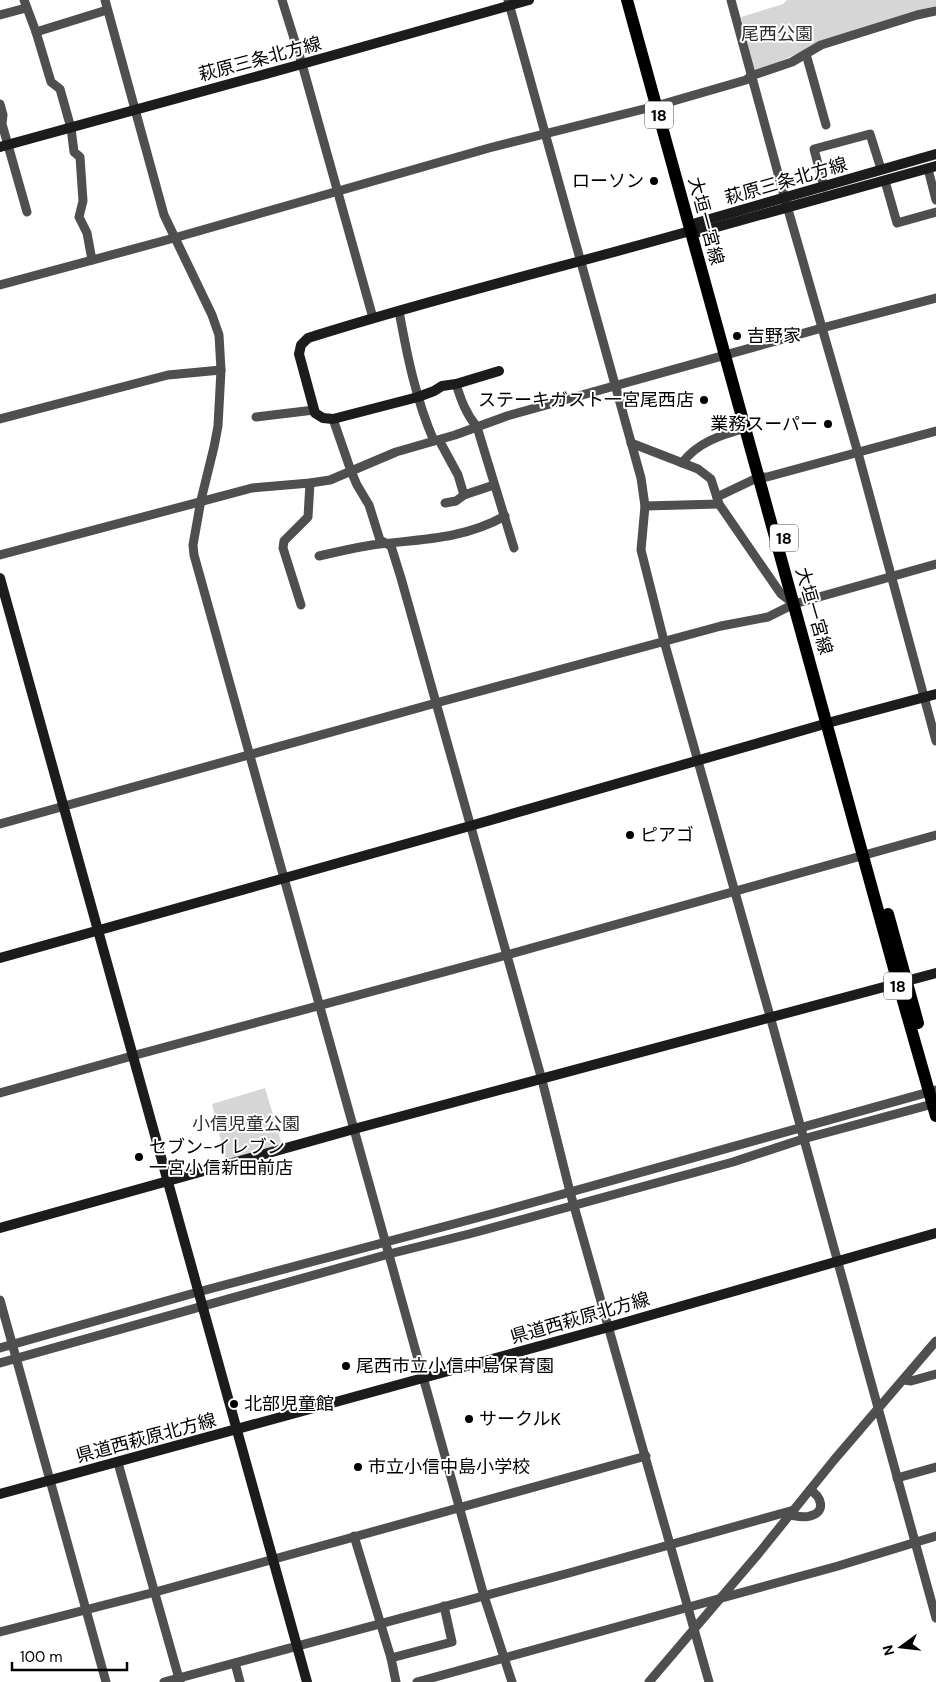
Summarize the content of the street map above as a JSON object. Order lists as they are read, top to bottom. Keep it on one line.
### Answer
{"streets":{"main road":["18","大垣一宮線"],"street":["萩原三条北方線","県道西萩原北方線"]},"crossings":[["萩原三条北方線","大垣一宮線"]],"parks":["尾西公園","小信児童公園"],"places":["ローソン","吉野家","ステーキガスト一宮尾西店","業務スーパー","ピアゴ","セブン-イレブン 一宮小信新田前店","尾西市立小信中島保育園","北部児童館","サークルK","市立小信中島小学校"],"scale_bar":"100 m","north":"left"}
